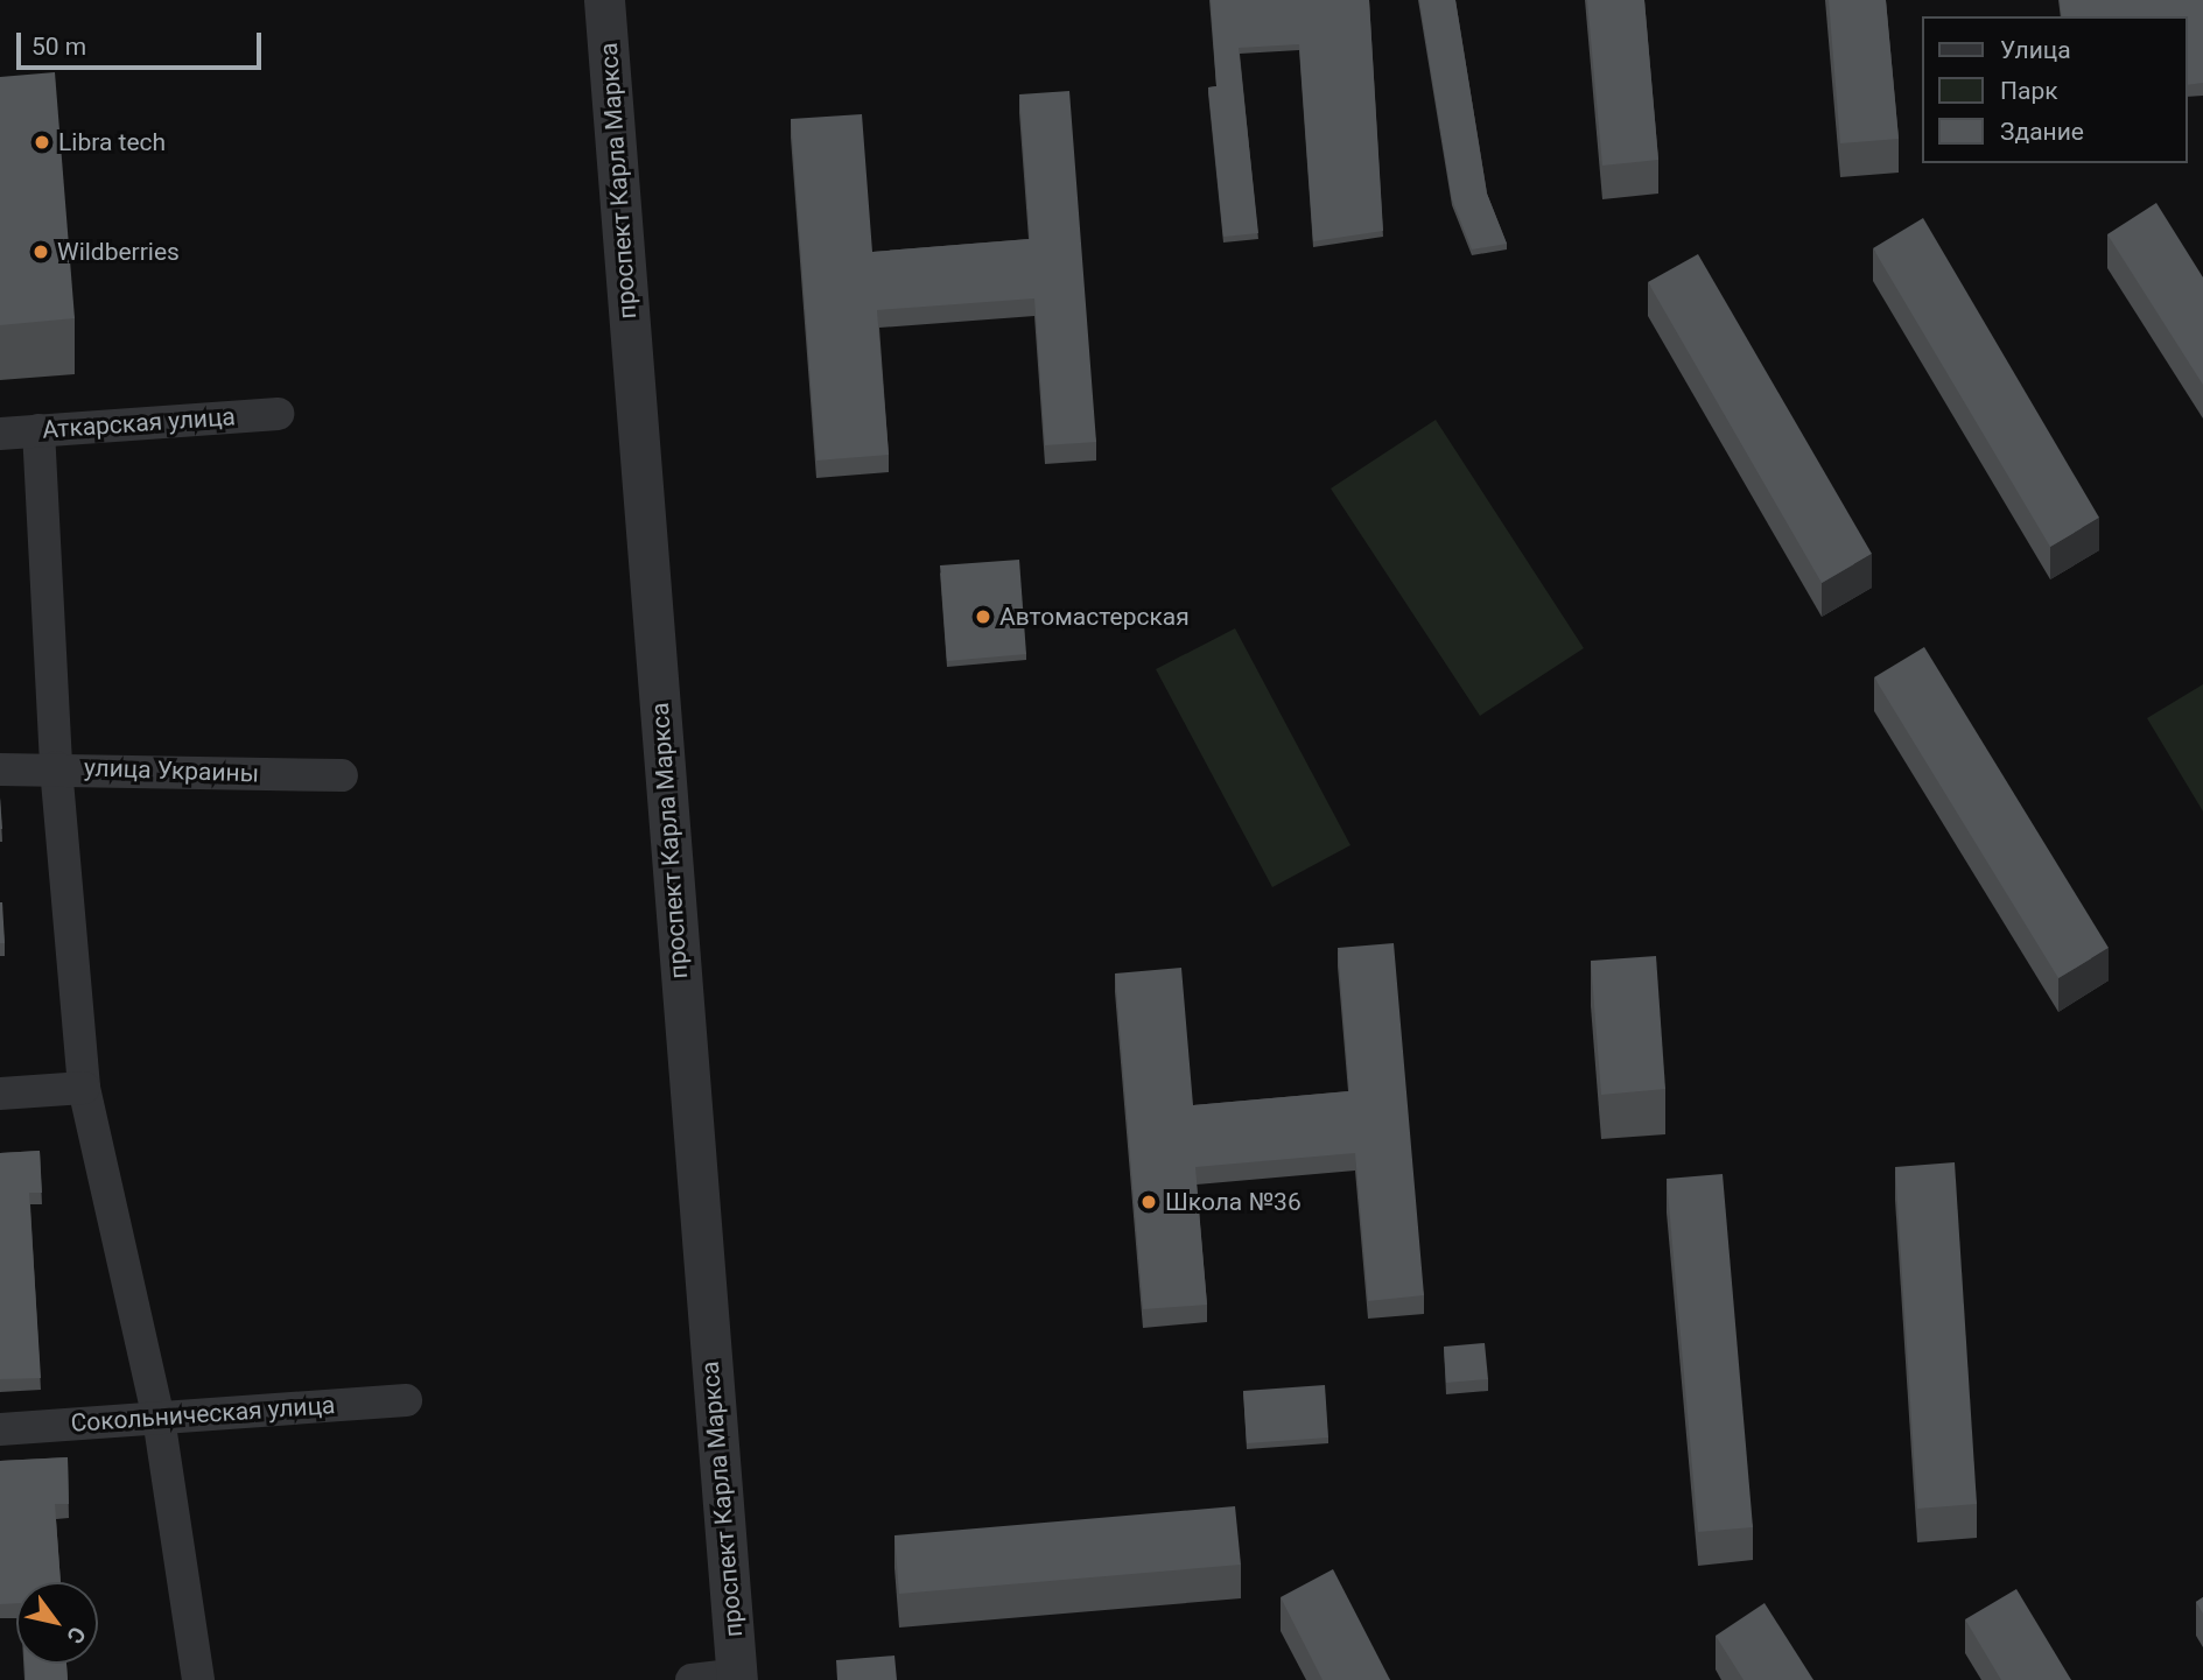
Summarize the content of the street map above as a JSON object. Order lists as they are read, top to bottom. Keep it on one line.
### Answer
{"streets":{"street":["проспект Карла Маркса","Аткарская улица","улица Украины","Сокольническая улица"]},"places":["Libra tech","Wildberries","Автомастерская","Школа №36"],"legend":["Улица","Парк","Здание"],"scale_bar":"50 m","north":"bottom right"}
